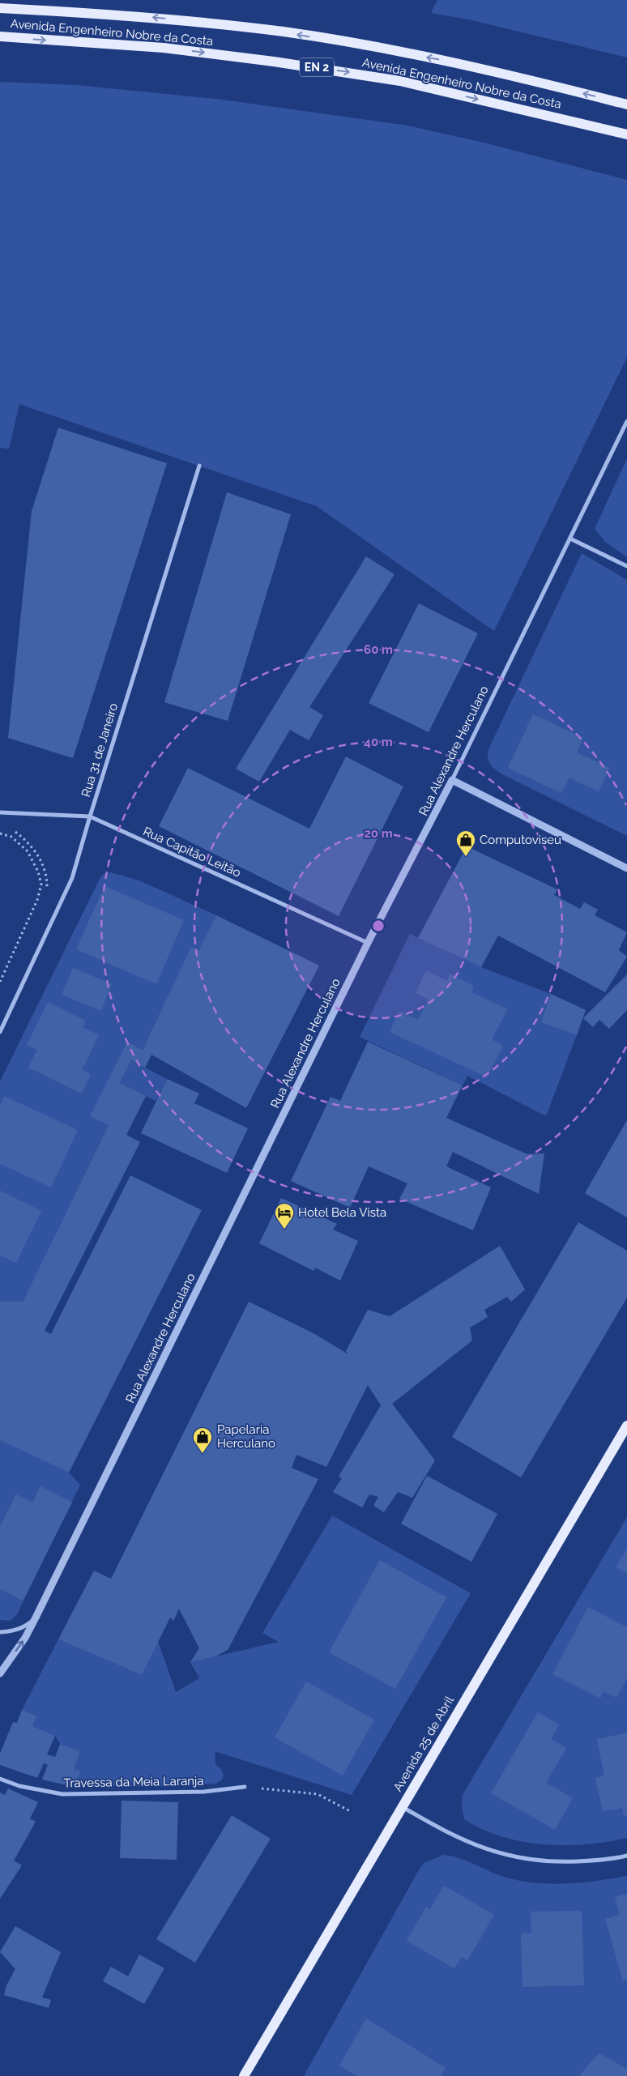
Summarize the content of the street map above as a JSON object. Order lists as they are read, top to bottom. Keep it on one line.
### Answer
{"streets":{"main road":["Avenida Engenheiro Nobre da Costa","EN 2","Avenida 25 de Abril"],"street":["Rua 31 de Janeiro","Rua Alexandre Herculano","Rua Capitão Leitão","Travessa da Meia Laranja"]},"crossings":[["Rua 31 de Janeiro","Rua Capitão Leitão"],["Rua Alexandre Herculano","Rua Capitão Leitão"]],"places":{"shop":["Computoviseu","Papelaria Herculano"],"hotel":["Hotel Bela Vista"]},"rings":["60 m","40 m","20 m"]}
